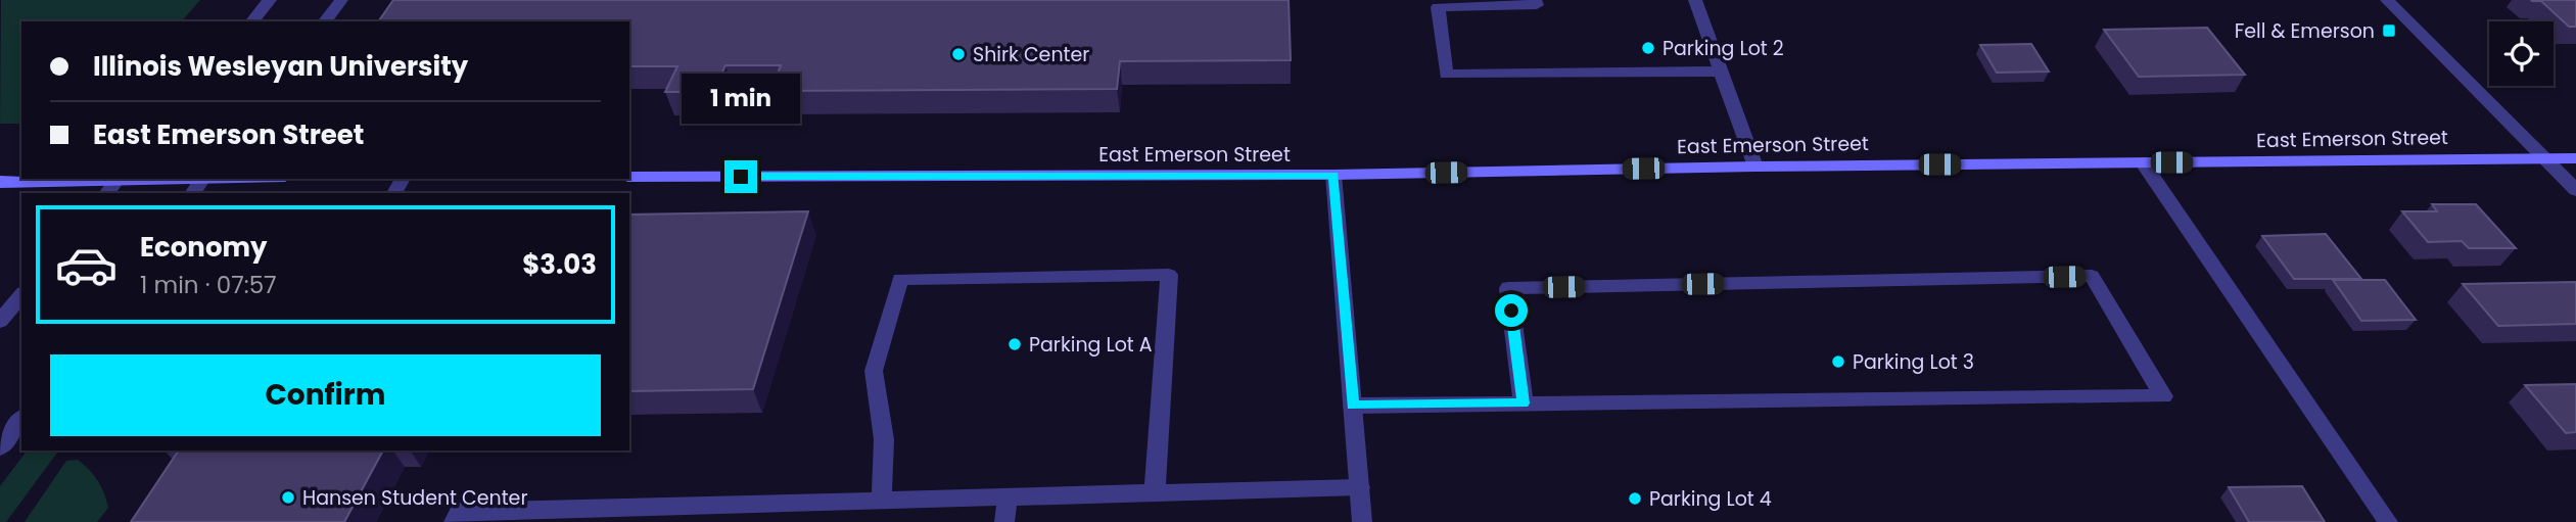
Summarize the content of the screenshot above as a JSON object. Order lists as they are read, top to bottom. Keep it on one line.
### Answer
{"streets":{"main road":["East Emerson Street"]},"places":{"transit":["Fell & Emerson"],"other":["Parking Lot 2","Shirk Center","Parking Lot A","Parking Lot 3","Hansen Student Center","Parking Lot 4"]},"page":{"banner":["Illinois Wesleyan University","East Emerson Street"],"bubble":"1 min","list":[{"name":"Economy","note":"1 min · 07:57","value":"$3.03"}],"buttons":"Confirm"}}
